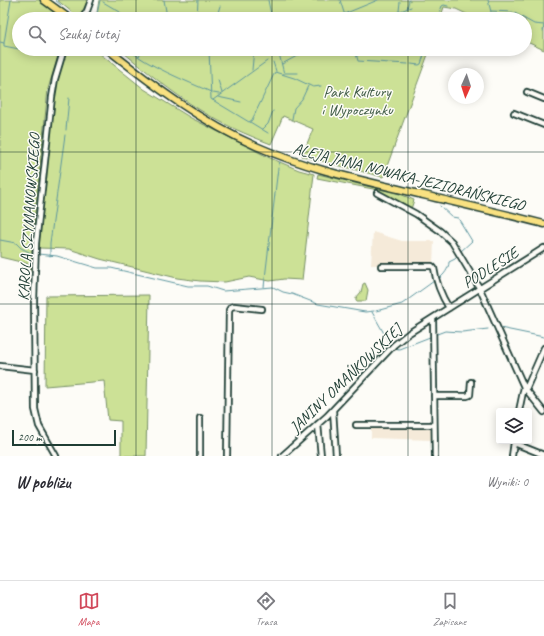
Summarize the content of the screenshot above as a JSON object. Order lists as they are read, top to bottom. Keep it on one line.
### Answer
{"streets":{"main road":["ALEJA JANA NOWAKA-JEZIORAŃSKIEGO"],"street":["KAROLA SZYMANOWSKIEGO","PODLESIE","JANINY OMAŃKOWSKIEJ"]},"crossings":[["PODLESIE","JANINY OMAŃKOWSKIEJ"]],"parks":["Park Kultury i Wypoczynku"],"scale_bar":"200 m","north":"bottom","page":{"search":"Szukaj tutaj","scale":"200 m","heading":["W pobliżu","Wyniki: 0"],"nav":["Mapa","Trasa","Zapisane"]}}
